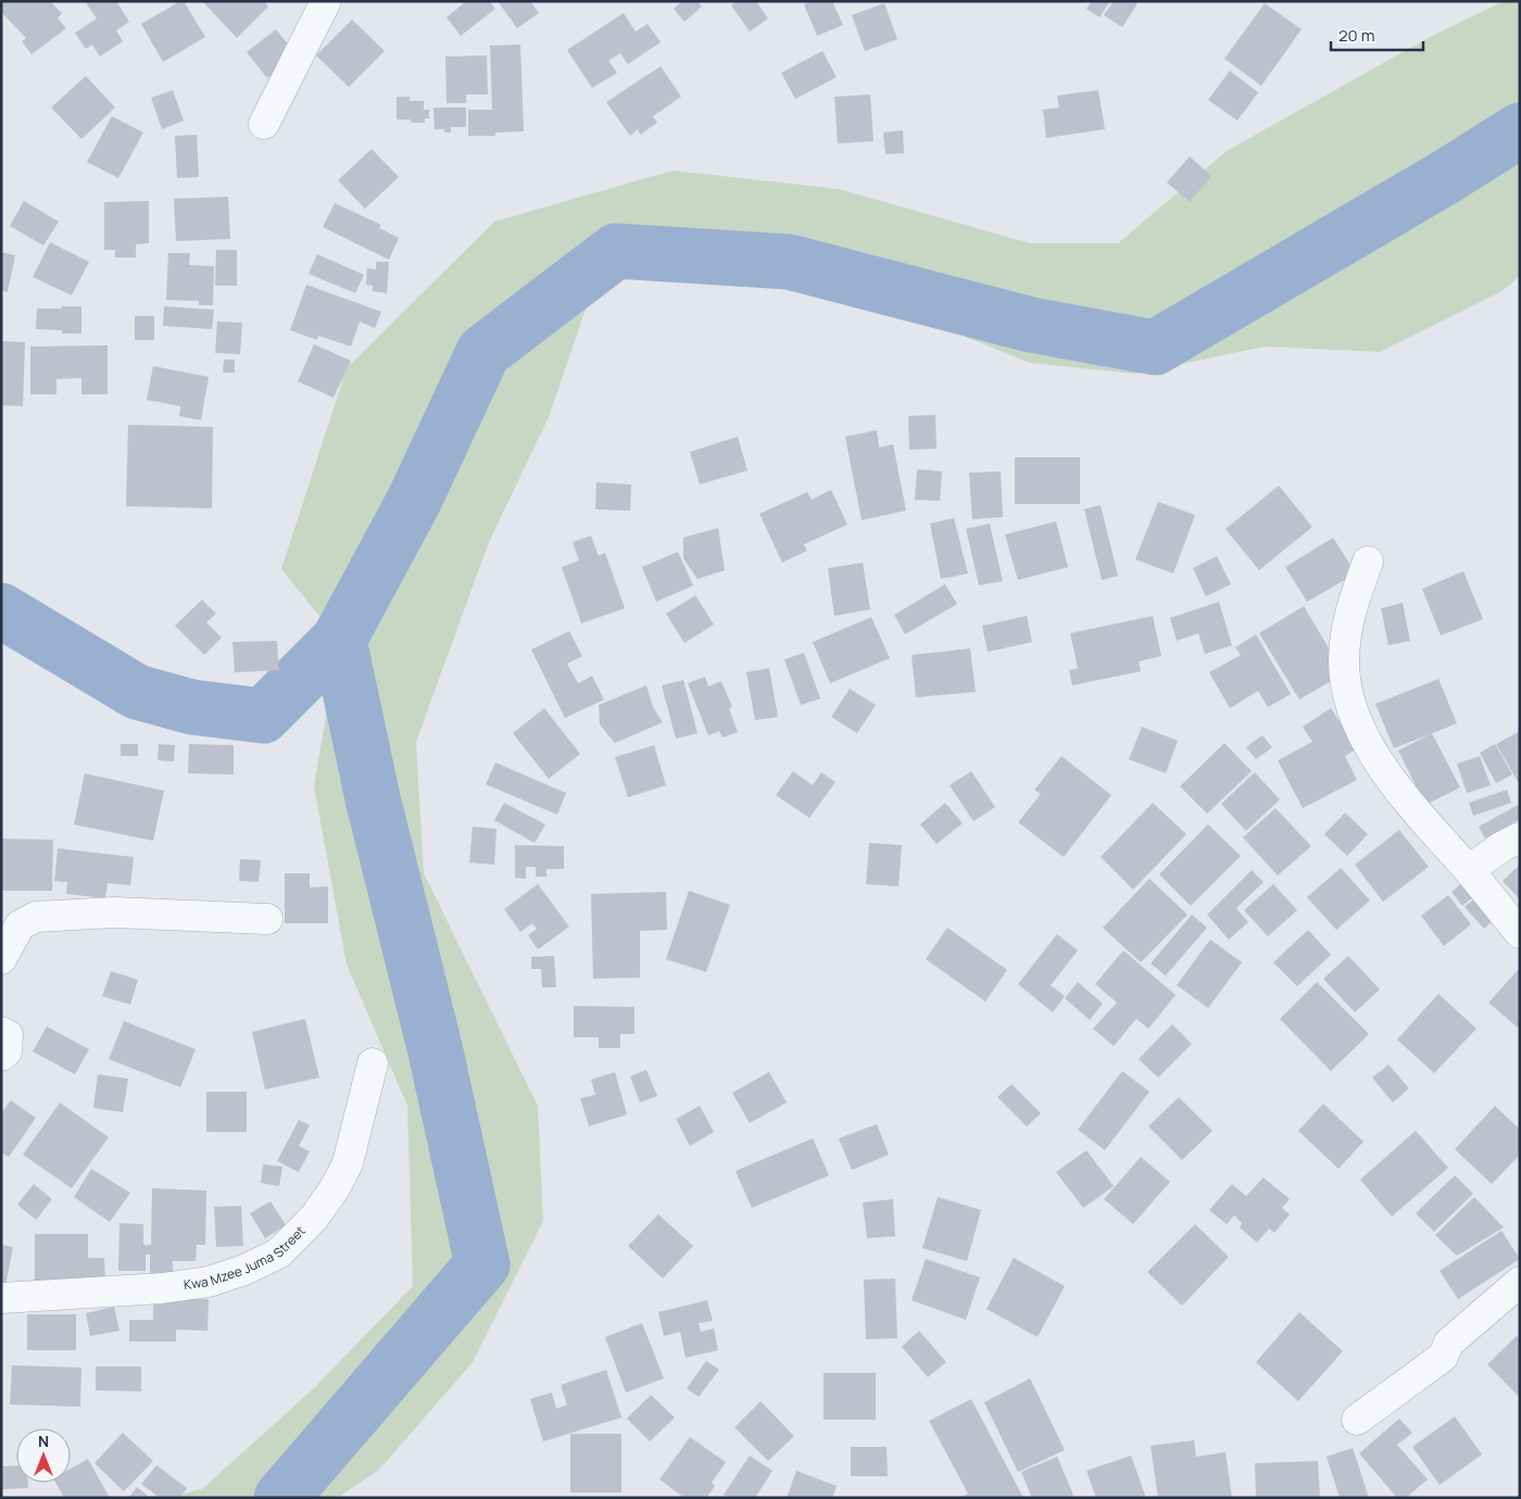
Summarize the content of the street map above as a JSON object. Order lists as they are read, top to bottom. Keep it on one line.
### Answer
{"streets":{"street":["Kwa Mzee Juma Street"]},"scale_bar":"20 m","north":"top"}
